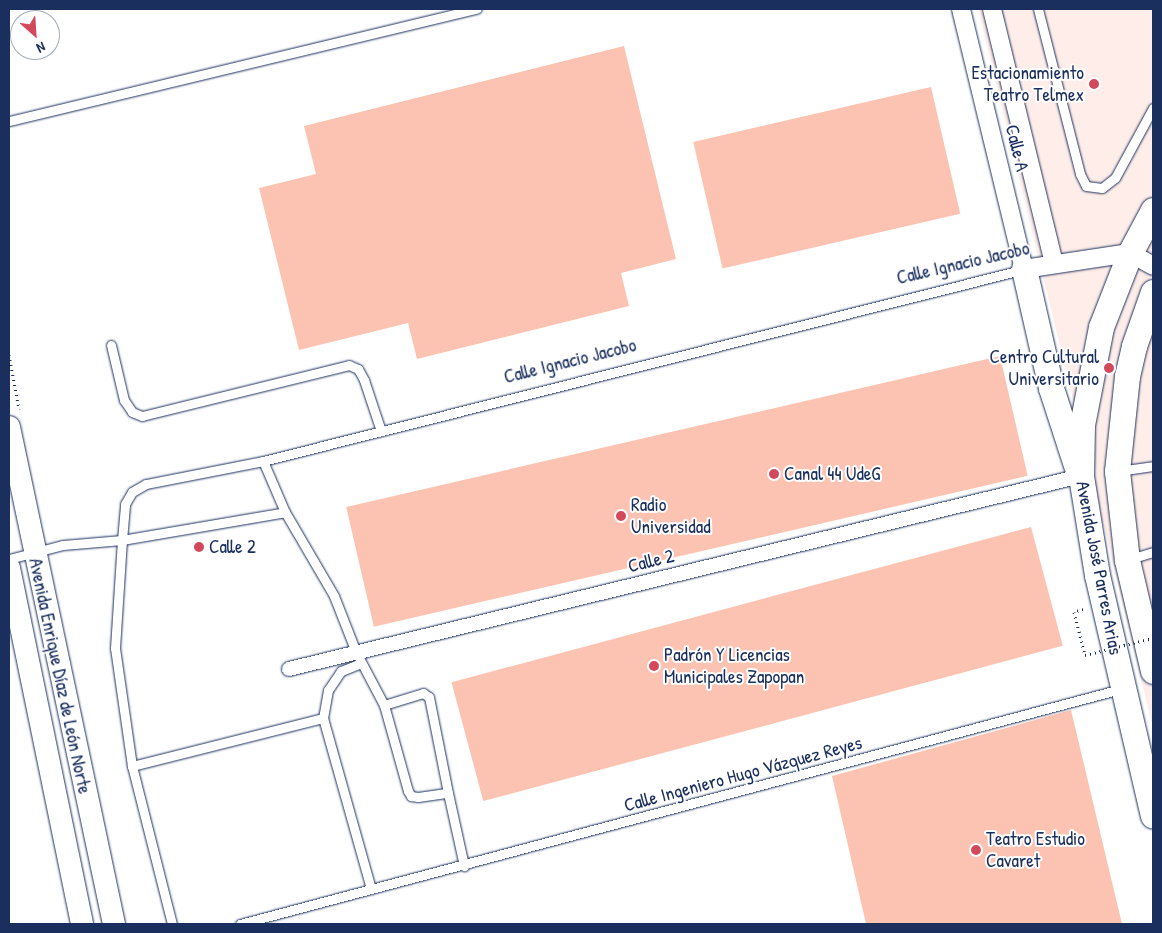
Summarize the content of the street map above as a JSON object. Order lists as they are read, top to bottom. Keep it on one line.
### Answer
{"streets":{"main road":["Avenida José Parres Arias"],"street":["Calle A","Calle Ignacio Jacobo","Calle 2","Avenida Enrique Díaz de León Norte"],"lane":["Calle Ingeniero Hugo Vázquez Reyes"]},"crossings":[["Calle A","Calle Ignacio Jacobo"],["Calle Ignacio Jacobo","Avenida José Parres Arias"],["Calle 2","Avenida José Parres Arias"],["Avenida José Parres Arias","Calle Ingeniero Hugo Vázquez Reyes"]],"places":["Estacionamiento Teatro Telmex","Centro Cultural Universitario","Canal 44 UdeG","Radio Universidad","Calle 2","Padrón Y Licencias Municipales Zapopan","Teatro Estudio Cavaret"],"north":"bottom right"}
